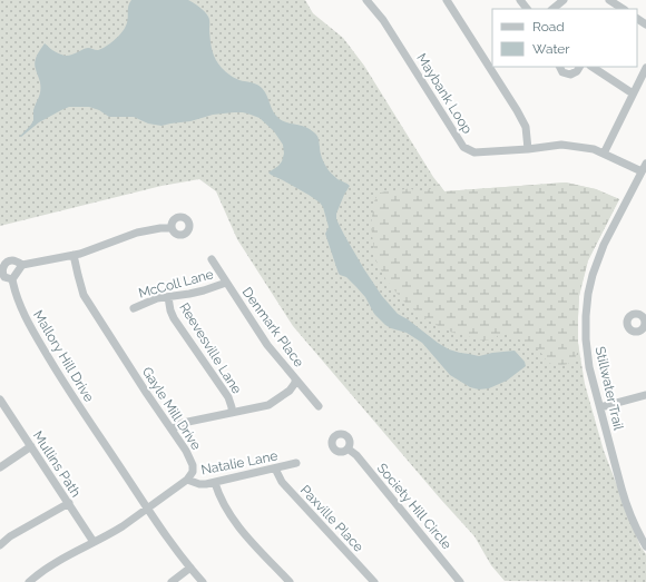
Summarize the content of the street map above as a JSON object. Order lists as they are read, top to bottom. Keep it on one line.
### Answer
{"streets":{"street":["Maybank Loop","McColl Lane","Denmark Place","Reevesville Lane","Mallory Hill Drive","Stillwater Trail","Gayle Mill Drive","Natalie Lane","Mullins Path","Society Hill Circle","Paxville Place"]},"crossings":[["Maybank Loop","Stillwater Trail"],["McColl Lane","Denmark Place"],["McColl Lane","Reevesville Lane"],["Gayle Mill Drive","Natalie Lane"],["Natalie Lane","Paxville Place"]],"legend":["Road","Water"]}
